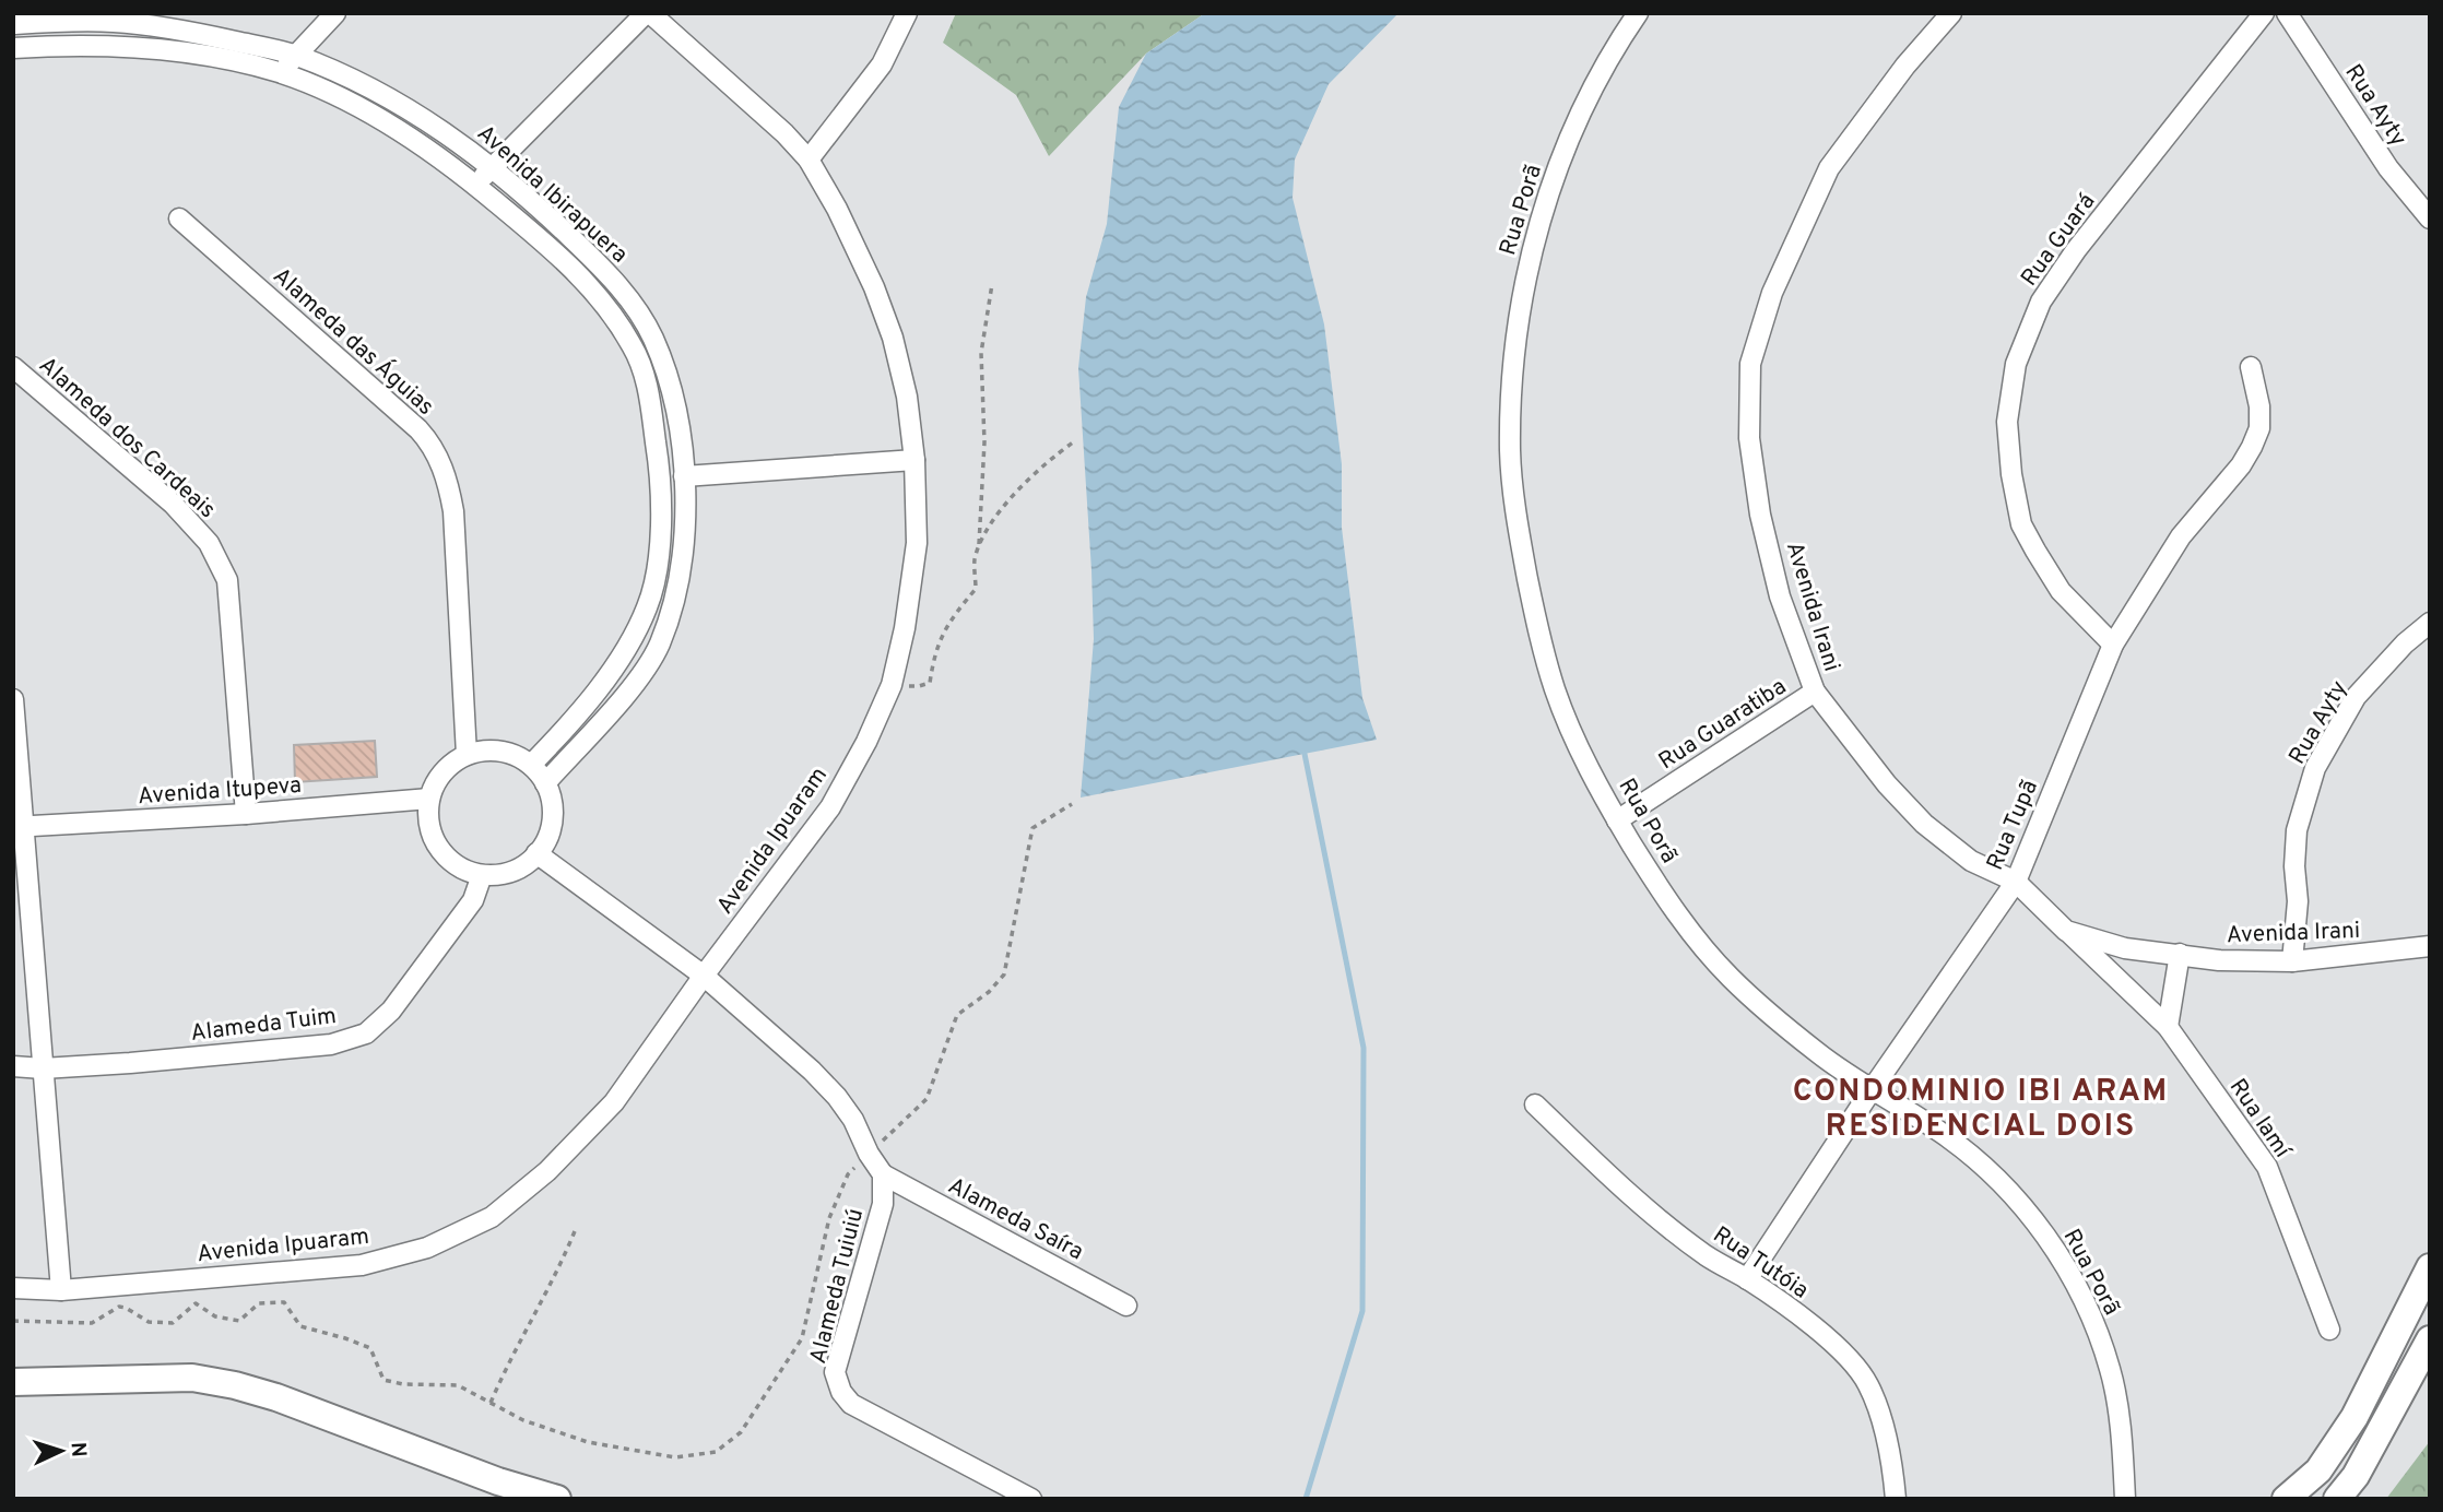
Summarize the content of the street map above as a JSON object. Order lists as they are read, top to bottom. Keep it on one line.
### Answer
{"streets":{"street":["Rua Ayty","Avenida Ibirapuera","Rua Porã","Rua Guará","Alameda das Águias","Alameda dos Cardeais","Avenida Irani","Rua Guaratiba","Avenida Itupeva","Rua Tupã","Avenida Ipuaram","Alameda Tuim","Rua Iamí","Alameda Saíra","Rua Tutóia","Alameda Tuiuiú"]},"crossings":[["Rua Ayty","Avenida Irani"],["Avenida Ibirapuera","Alameda das Águias"],["Avenida Ibirapuera","Avenida Itupeva"],["Avenida Ibirapuera","Alameda Tuim"],["Rua Porã","Rua Guaratiba"],["Rua Porã","Rua Tupã"],["Rua Guará","Rua Tupã"],["Alameda das Águias","Avenida Itupeva"],["Alameda das Águias","Alameda Tuim"],["Alameda dos Cardeais","Avenida Itupeva"],["Avenida Irani","Rua Guaratiba"],["Avenida Irani","Rua Tupã"],["Avenida Irani","Rua Iamí"],["Avenida Itupeva","Alameda Tuim"],["Rua Tupã","Rua Tutóia"],["Alameda Saíra","Alameda Tuiuiú"]],"districts":["CONDOMINIO IBI ARAM RESIDENCIAL DOIS"],"north":"right"}
